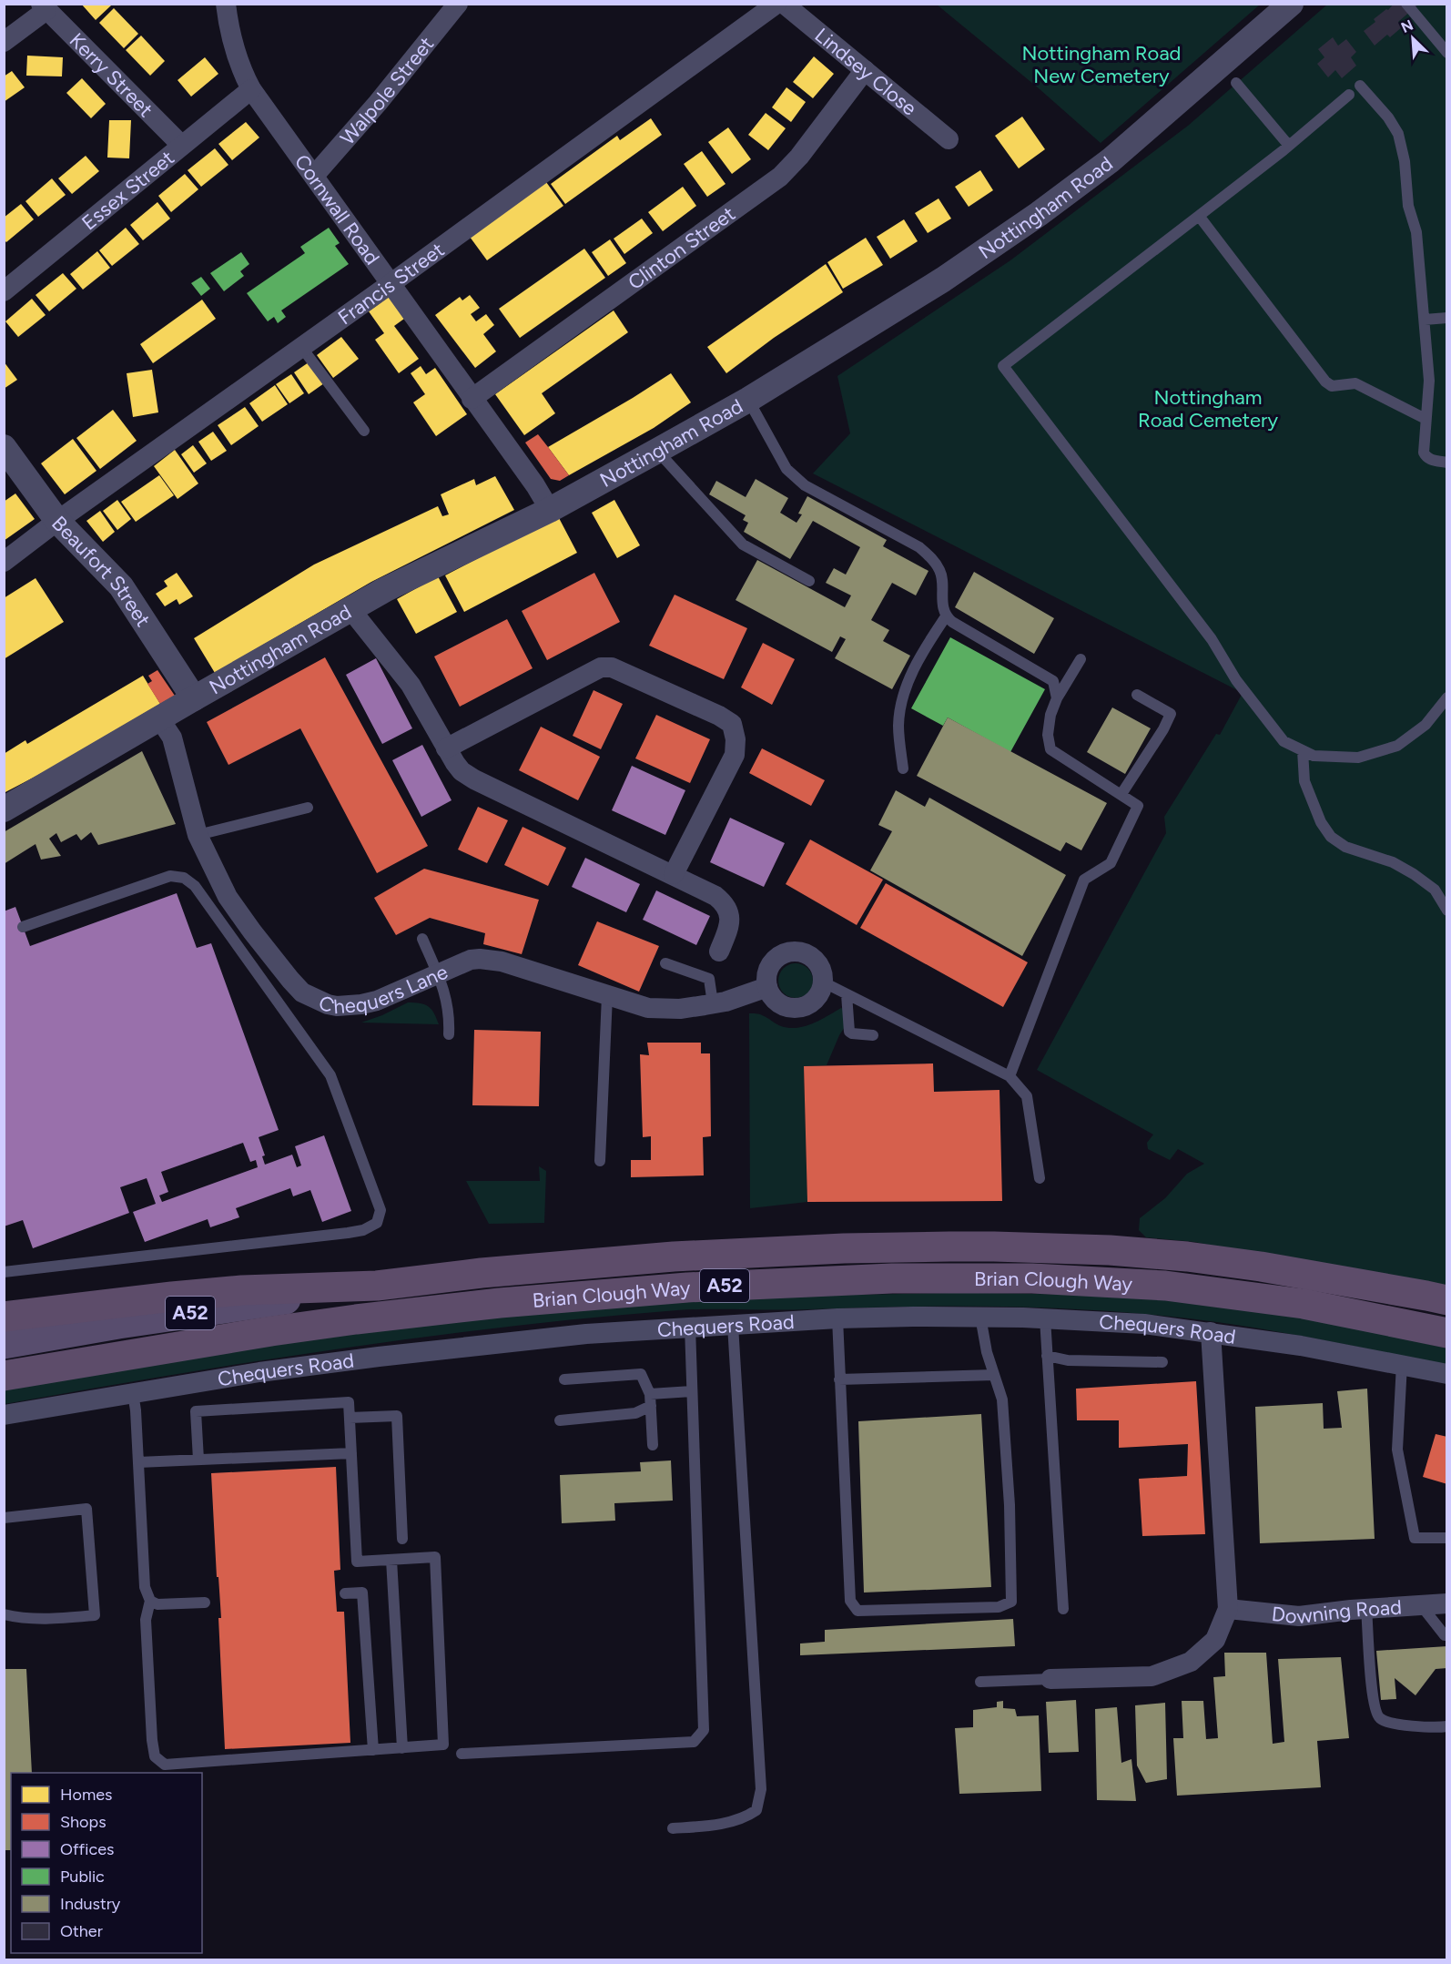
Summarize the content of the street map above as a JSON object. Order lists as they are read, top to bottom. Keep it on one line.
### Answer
{"streets":{"highway":["Brian Clough Way","A52"],"street":["Lindsey Close","Kerry Street","Walpole Street","Essex Street","Nottingham Road","Cornwall Road","Clinton Street","Francis Street","Beaufort Street","Chequers Lane","Chequers Road","Downing Road"]},"crossings":[["Lindsey Close","Clinton Street"],["Kerry Street","Essex Street"],["Walpole Street","Cornwall Road"],["Essex Street","Cornwall Road"],["Nottingham Road","Cornwall Road"],["Nottingham Road","Beaufort Street"],["Nottingham Road","Chequers Lane"],["Cornwall Road","Clinton Street"],["Cornwall Road","Francis Street"],["Francis Street","Beaufort Street"]],"parks":["Nottingham Road New Cemetery","Nottingham Road Cemetery"],"legend":["Homes","Shops","Offices","Public","Industry","Other"],"north":"top left"}
